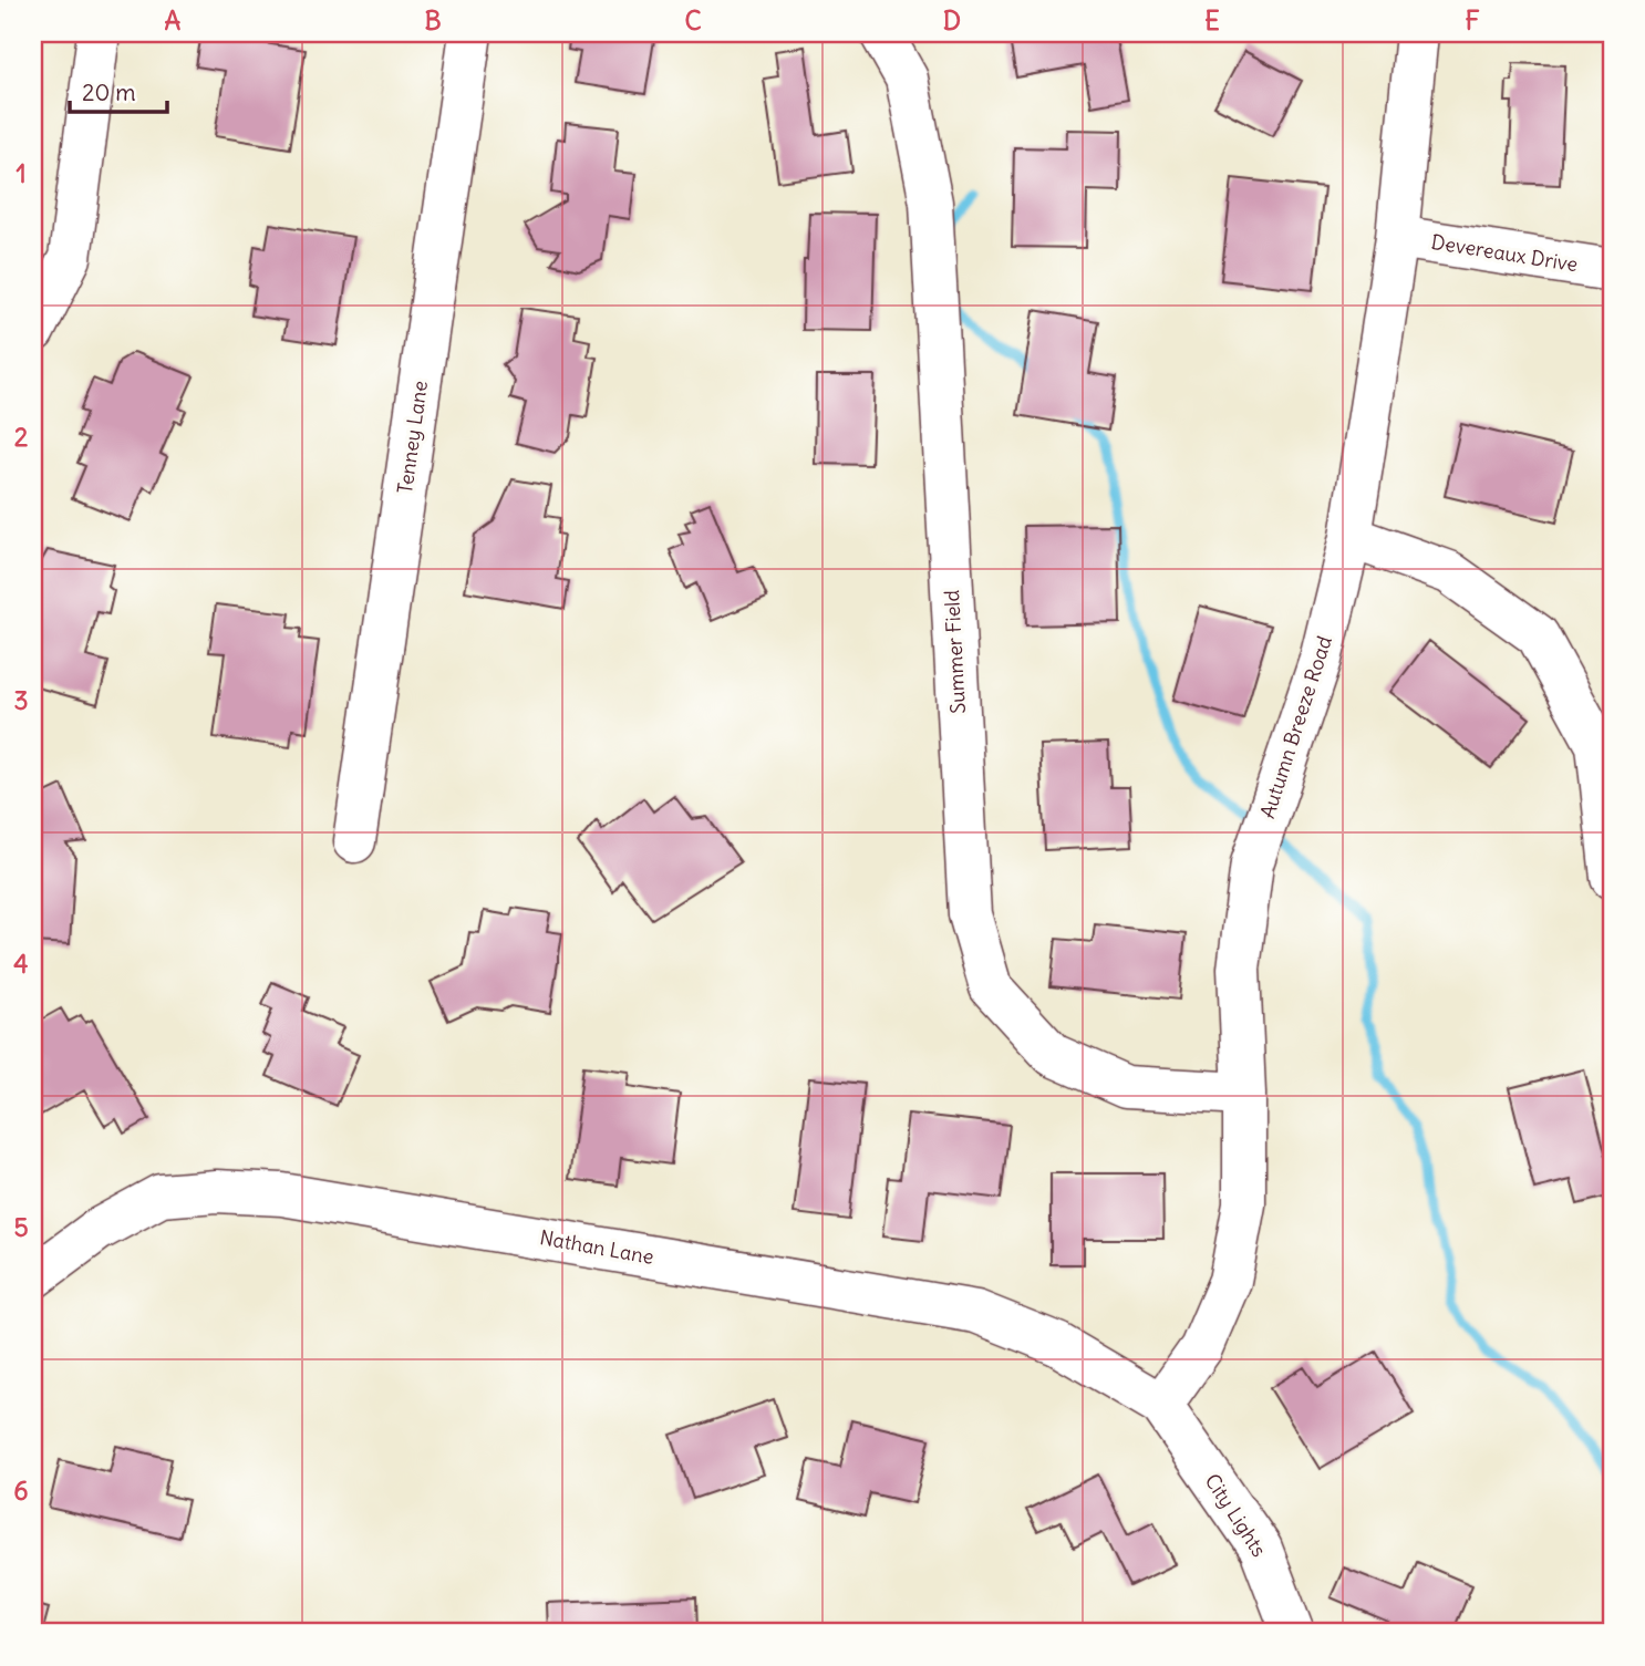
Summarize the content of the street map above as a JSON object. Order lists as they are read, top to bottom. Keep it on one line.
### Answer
{"streets":{"street":["Devereaux Drive","Tenney Lane","Summer Field","Autumn Breeze Road","Nathan Lane","City Lights"]},"crossings":[["Devereaux Drive","Autumn Breeze Road"],["Summer Field","Autumn Breeze Road"],["Autumn Breeze Road","Nathan Lane"],["Autumn Breeze Road","City Lights"],["Nathan Lane","City Lights"]],"scale_bar":"20 m","grid":{"columns":["A","B","C","D","E","F"],"rows":["1","2","3","4","5","6"]}}
